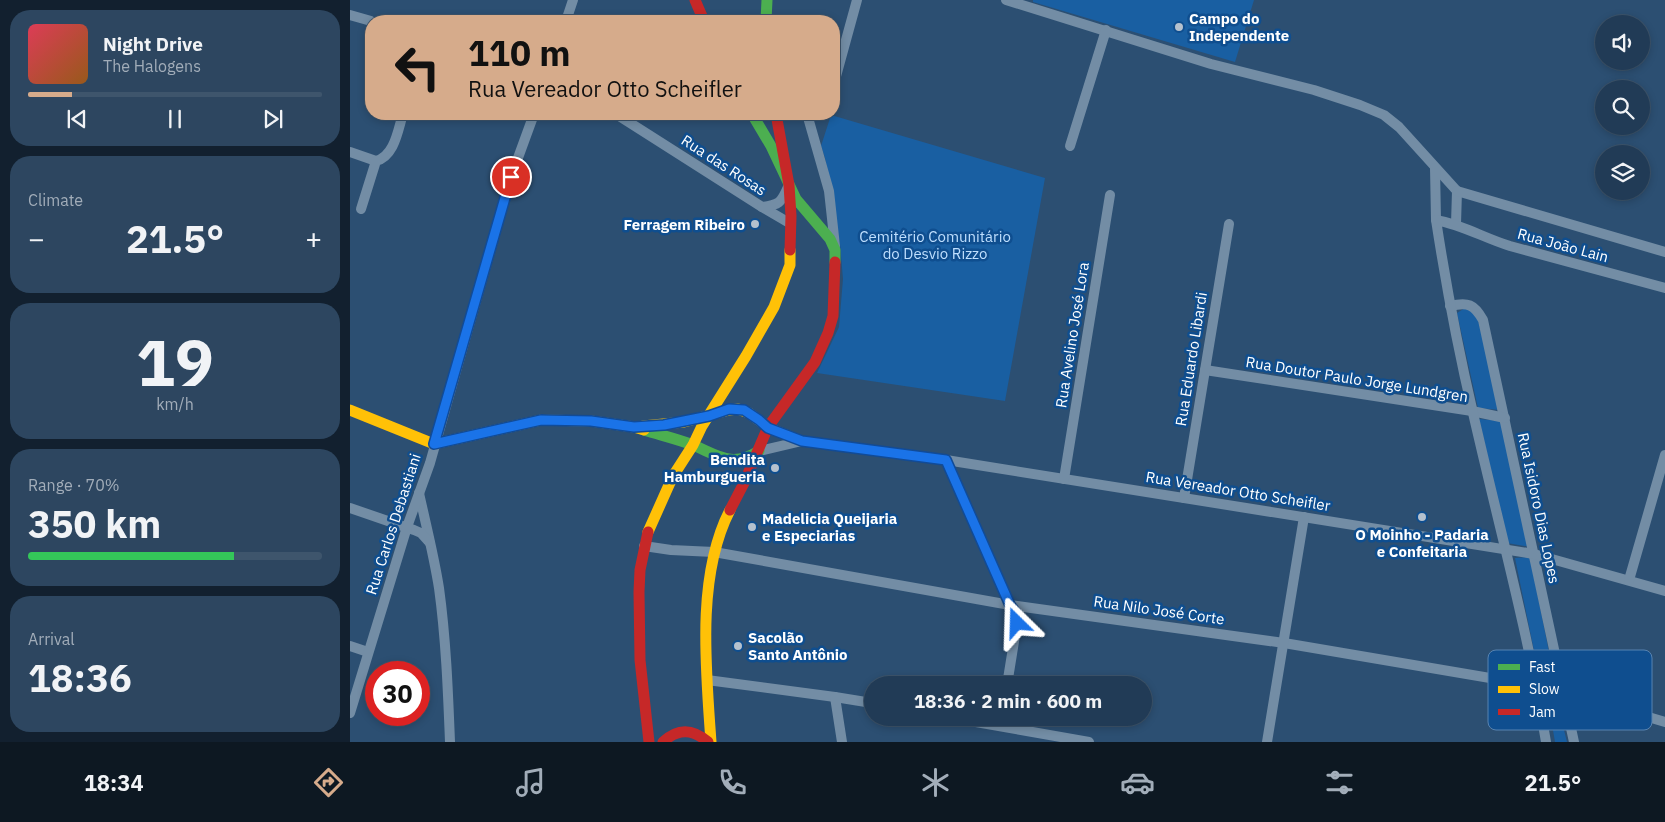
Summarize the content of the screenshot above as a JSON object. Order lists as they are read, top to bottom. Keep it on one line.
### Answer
{"streets":{"street":["Rua das Rosas","Rua João Lain","Rua Avelino José Lora","Rua Eduardo Libardi","Rua Doutor Paulo Jorge Lundgren","Rua Vereador Otto Scheifler","Rua Isidoro Dias Lopes","Rua Carlos Debastiani","Rua Nilo José Corte"]},"crossings":[["Rua Avelino José Lora","Rua Vereador Otto Scheifler"],["Rua Eduardo Libardi","Rua Doutor Paulo Jorge Lundgren"],["Rua Eduardo Libardi","Rua Vereador Otto Scheifler"],["Rua Doutor Paulo Jorge Lundgren","Rua Isidoro Dias Lopes"],["Rua Vereador Otto Scheifler","Rua Isidoro Dias Lopes"]],"parks":["Cemitério Comunitário do Desvio Rizzo"],"places":["Campo do Independente","Ferragem Ribeiro","Bendita Hamburgueria","O Moinho - Padaria e Confeitaria","Madelicia Queijaria e Especiarias","Sacolão Santo Antônio"],"legend":["Fast","Slow","Jam"],"page":{"turn":["110 m","Rua Vereador Otto Scheifler"],"song":["Night Drive","The Halogens"],"tile":["Climate",["19","km/h"],["Range · 70%","350 km"],["Arrival","18:36"]],"heat":["−","21.5°","+"],"limit":"30","trip":"18:36 · 2 min · 600 m","tabs":["18:34","21.5°"]}}
